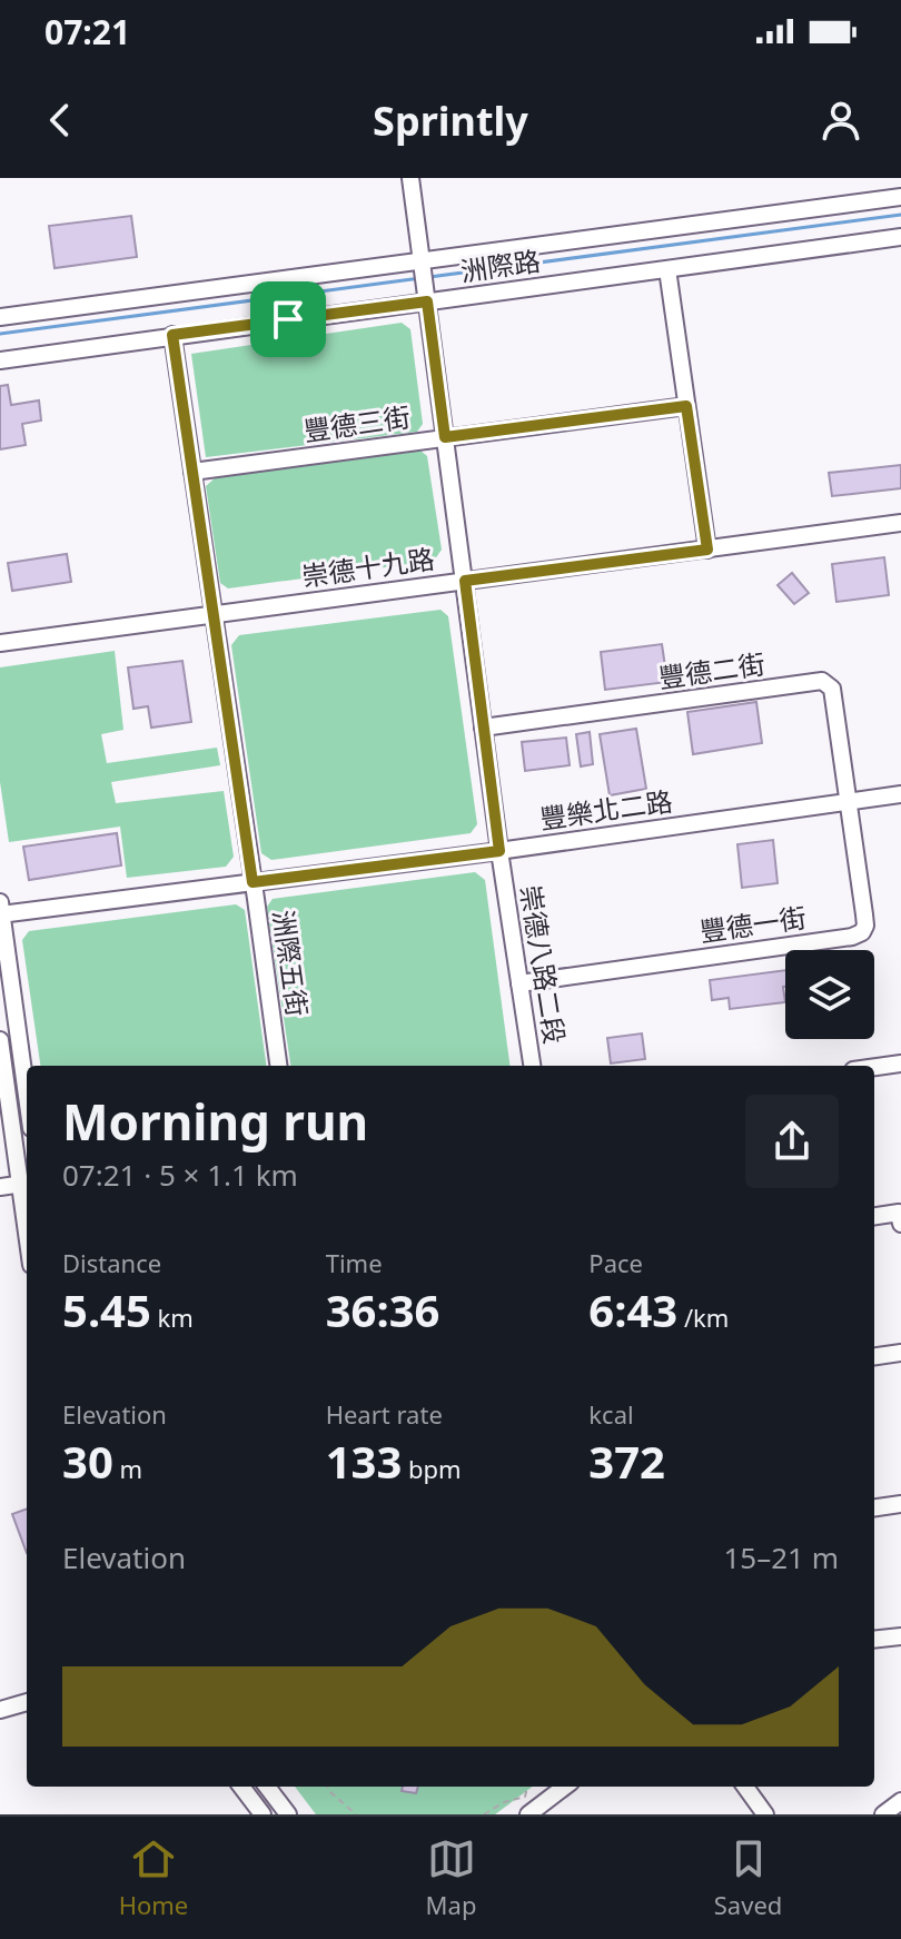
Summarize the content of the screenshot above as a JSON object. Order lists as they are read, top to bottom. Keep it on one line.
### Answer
{"streets":{"street":["洲際路","豐德三街","崇德十九路","豐德二街","豐樂北二路","豐德一街","洲際五街","崇德八路二段"]},"crossings":[["洲際路","洲際五街"],["洲際路","崇德八路二段"],["豐德三街","洲際五街"],["豐德三街","崇德八路二段"],["崇德十九路","洲際五街"],["崇德十九路","崇德八路二段"],["豐德二街","豐樂北二路"],["豐德二街","豐德一街"],["豐德二街","崇德八路二段"],["豐樂北二路","豐德一街"],["豐樂北二路","洲際五街"],["豐樂北二路","崇德八路二段"],["豐德一街","崇德八路二段"]],"page":{"status":"07:21","header":"Sprintly","heading":["Morning run","07:21 · 5 × 1.1 km"],"stats":[["Distance","5.45 km"],["Time","36:36"],["Pace","6:43 /km"],["Elevation","30 m"],["Heart rate","133 bpm"],["kcal","372"]],"chart":["Elevation","15–21 m"],"tabs":["Home","Map","Saved"]}}
